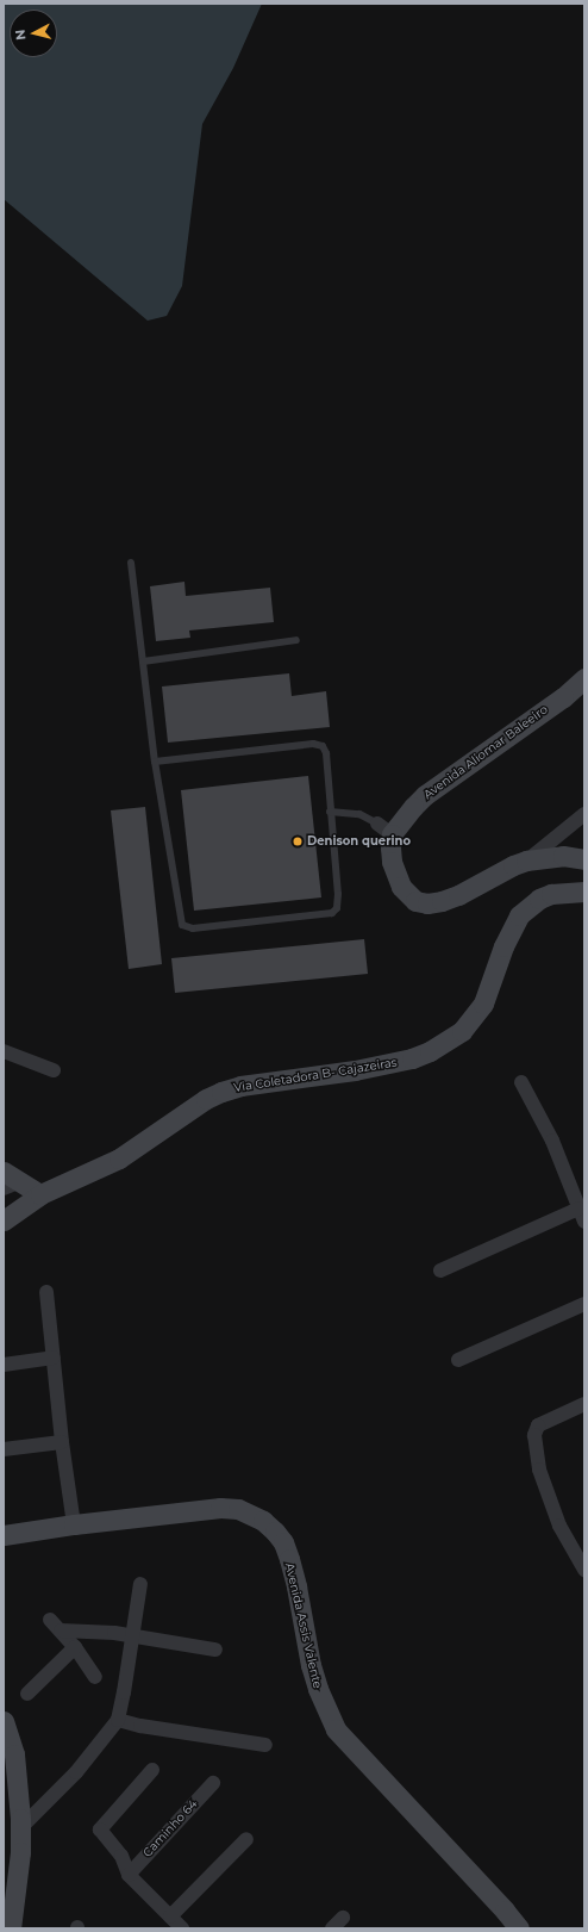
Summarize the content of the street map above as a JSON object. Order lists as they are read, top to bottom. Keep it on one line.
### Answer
{"streets":{"main road":["Avenida Aliomar Baleeiro","Via Coletadora B- Cajazeiras","Avenida Assis Valente"],"street":["Caminho 64"]},"places":["Denison querino"],"north":"left"}
